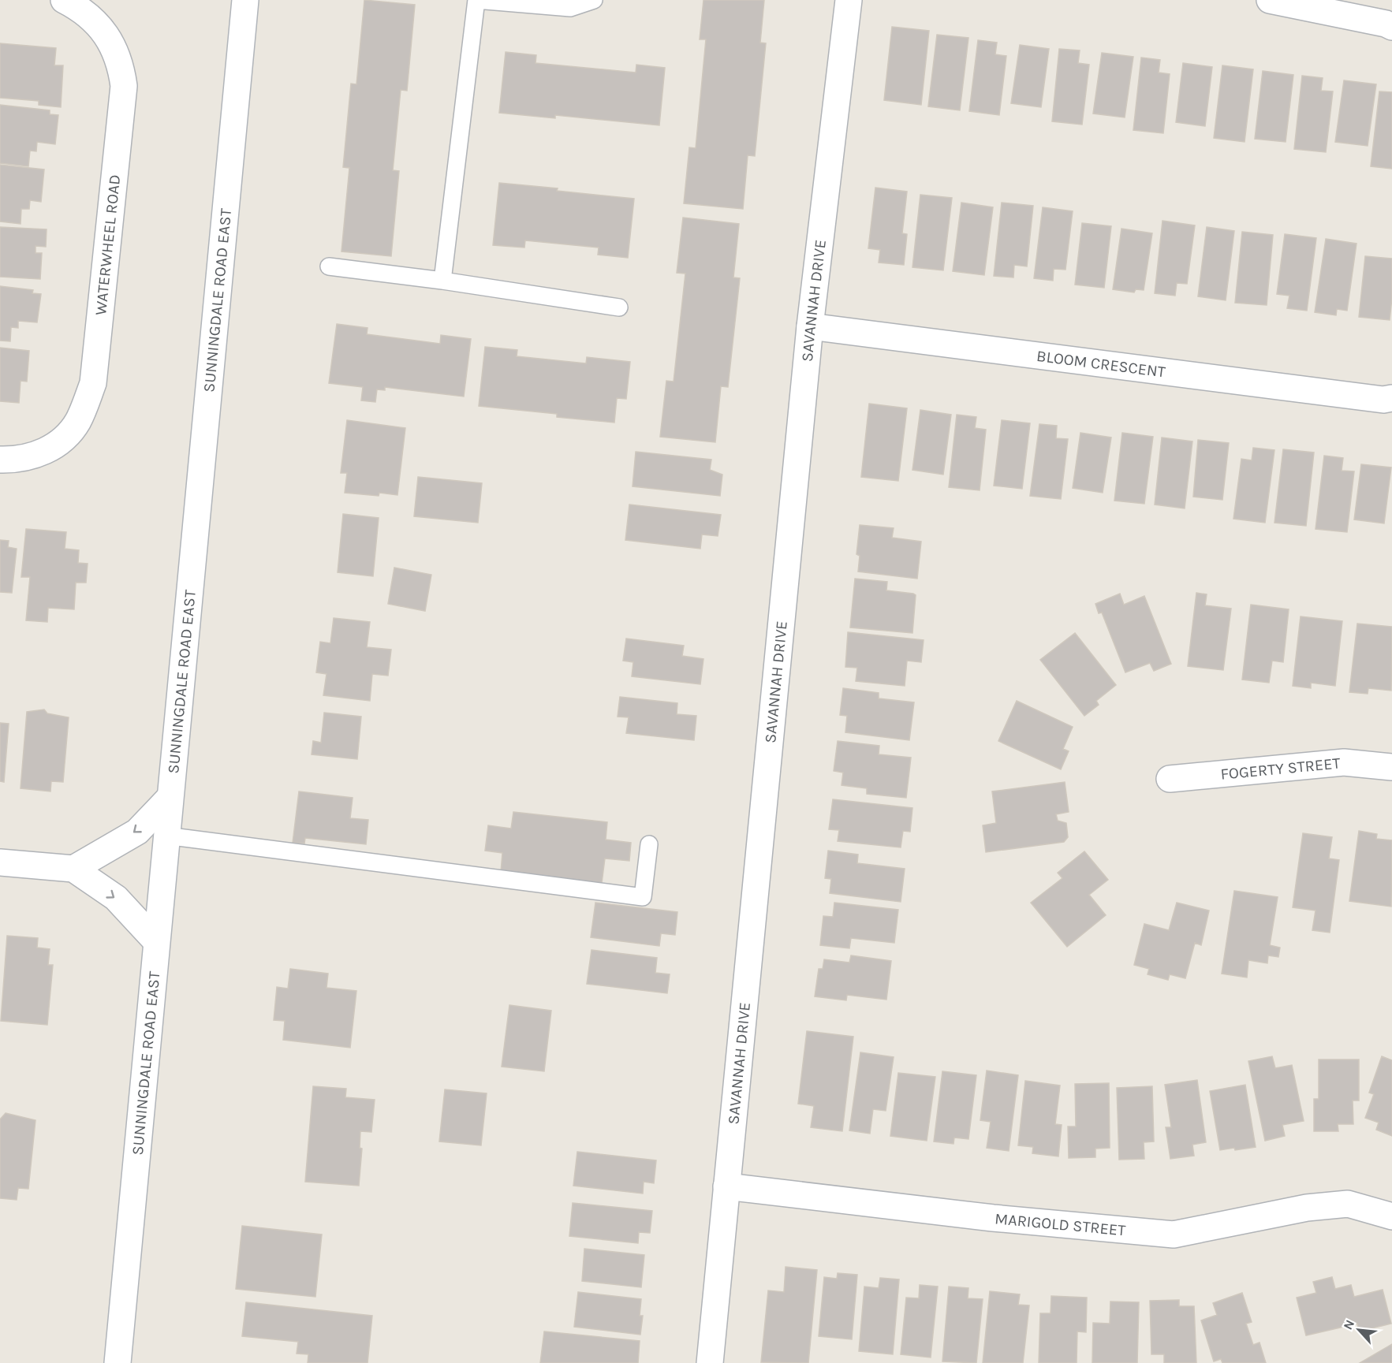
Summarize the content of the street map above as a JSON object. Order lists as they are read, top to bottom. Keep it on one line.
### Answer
{"streets":{"street":["WATERWHEEL ROAD","SAVANNAH DRIVE","SUNNINGDALE ROAD EAST","BLOOM CRESCENT","FOGERTY STREET","MARIGOLD STREET"]},"crossings":[["SAVANNAH DRIVE","BLOOM CRESCENT"],["SAVANNAH DRIVE","MARIGOLD STREET"]],"north":"top left"}
